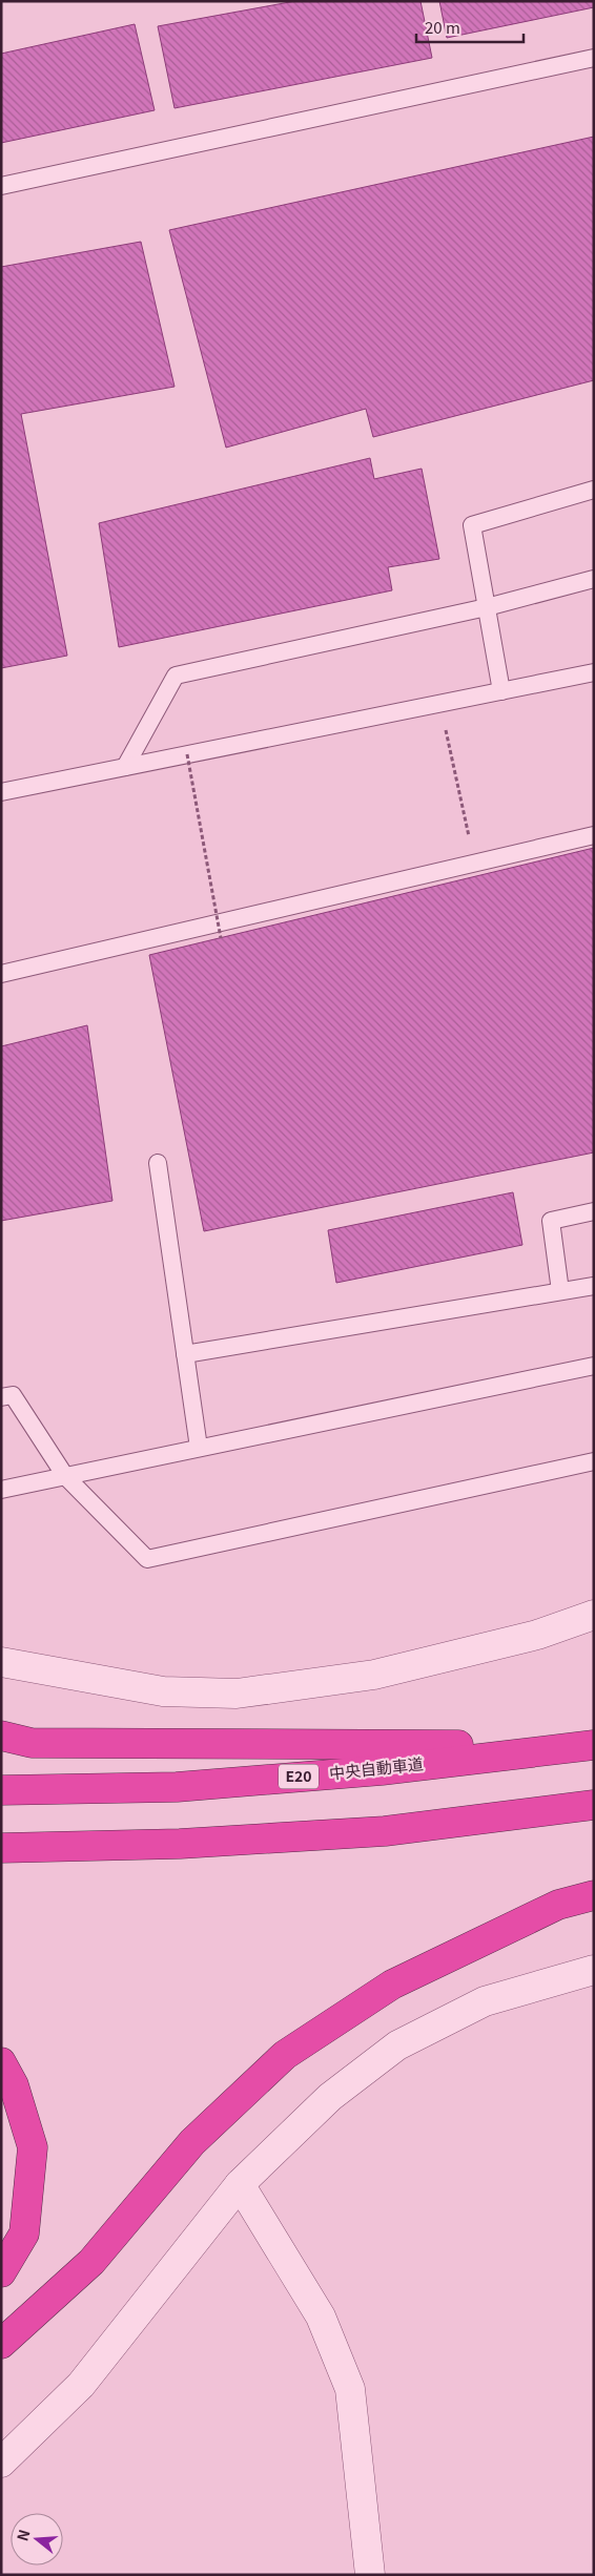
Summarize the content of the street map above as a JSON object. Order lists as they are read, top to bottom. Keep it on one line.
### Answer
{"streets":{"highway":["中央自動車道","E20"]},"scale_bar":"20 m","north":"left"}
